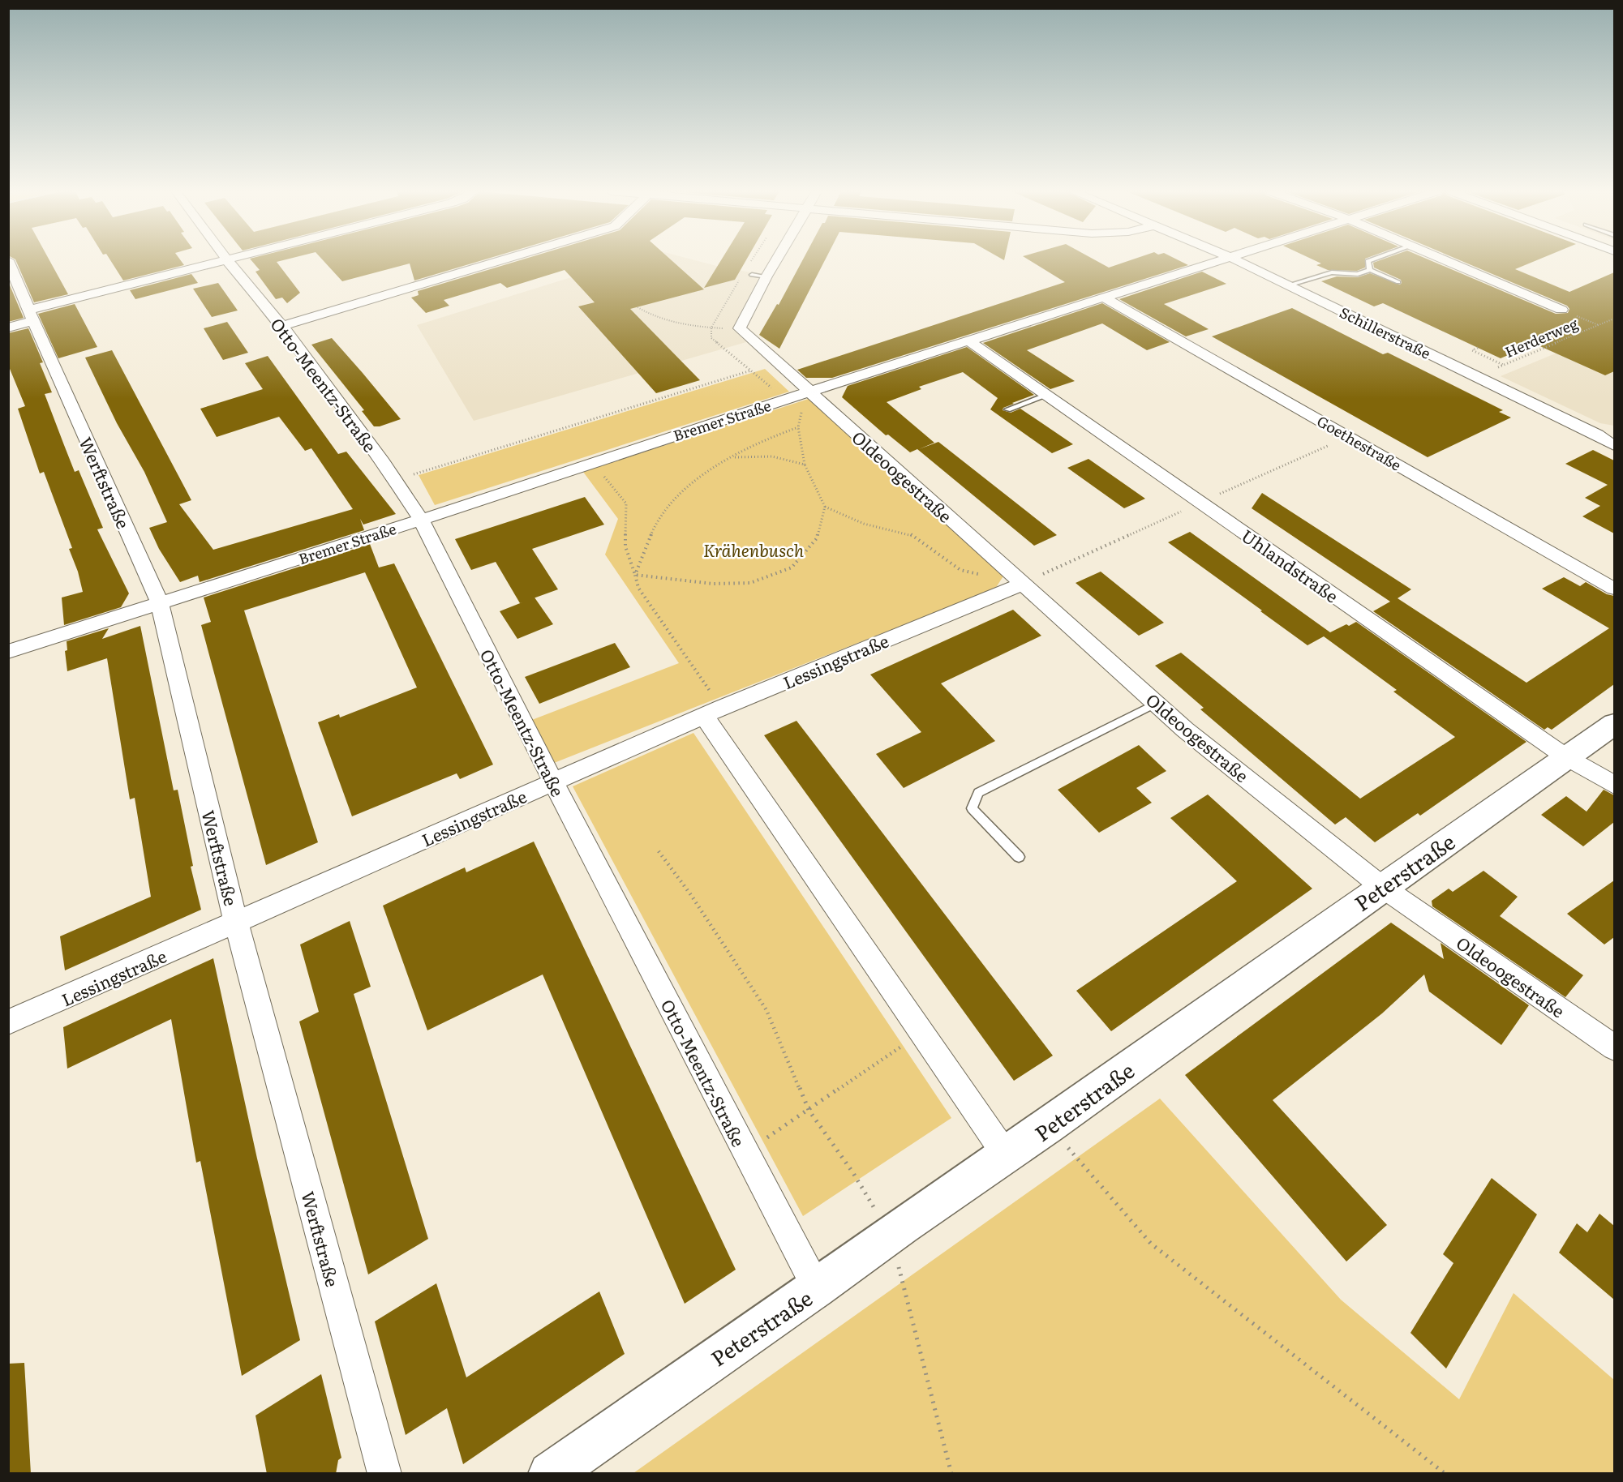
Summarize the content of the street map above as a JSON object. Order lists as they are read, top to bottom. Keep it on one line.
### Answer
{"streets":{"main road":["Peterstraße"],"street":["Schillerstraße","Otto-Meentz-Straße","Bremer Straße","Goethestraße","Oldeoogestraße","Werftstraße","Uhlandstraße","Lessingstraße"],"path":["Herderweg"]},"crossings":[["Schillerstraße","Herderweg"],["Otto-Meentz-Straße","Bremer Straße"],["Otto-Meentz-Straße","Lessingstraße"],["Otto-Meentz-Straße","Peterstraße"],["Bremer Straße","Goethestraße"],["Bremer Straße","Oldeoogestraße"],["Bremer Straße","Werftstraße"],["Bremer Straße","Uhlandstraße"],["Oldeoogestraße","Lessingstraße"],["Oldeoogestraße","Peterstraße"],["Werftstraße","Lessingstraße"],["Uhlandstraße","Peterstraße"]],"parks":["Krähenbusch"]}
